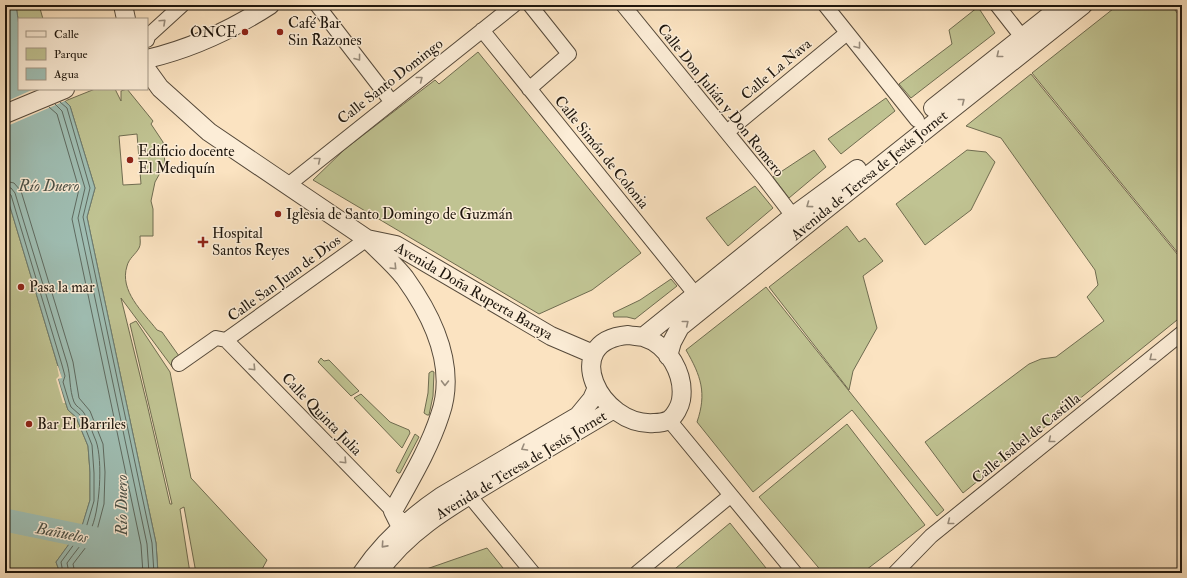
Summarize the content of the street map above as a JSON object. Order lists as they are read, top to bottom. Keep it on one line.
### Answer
{"streets":{"street":["Calle La Nava","Calle Santo Domingo","Calle Don Julián y Don Romero","Calle Simón de Colonia","Avenida de Teresa de Jesús Jornet","Calle San Juan de Dios","Avenida Doña Ruperta Baraya","Calle Quinta Julia","Calle Isabel de Castilla"]},"crossings":[["Calle La Nava","Calle Don Julián y Don Romero"],["Calle Santo Domingo","Calle Simón de Colonia"],["Calle Santo Domingo","Avenida Doña Ruperta Baraya"],["Calle Don Julián y Don Romero","Avenida de Teresa de Jesús Jornet"],["Calle Simón de Colonia","Avenida de Teresa de Jesús Jornet"],["Avenida de Teresa de Jesús Jornet","Avenida Doña Ruperta Baraya"],["Calle San Juan de Dios","Avenida Doña Ruperta Baraya"],["Calle San Juan de Dios","Calle Quinta Julia"]],"one_way":["Calle Santo Domingo","Calle Quinta Julia","Calle Isabel de Castilla"],"water":["Río Duero","Bañuelos"],"places":{"other":["ONCE","Café Bar Sin Razones","Edificio docente El Mediquín","Iglesia de Santo Domingo de Guzmán","Pasa la mar","Bar El Barriles"],"health":["Hospital Santos Reyes"]},"legend":["Calle","Parque","Agua"]}
